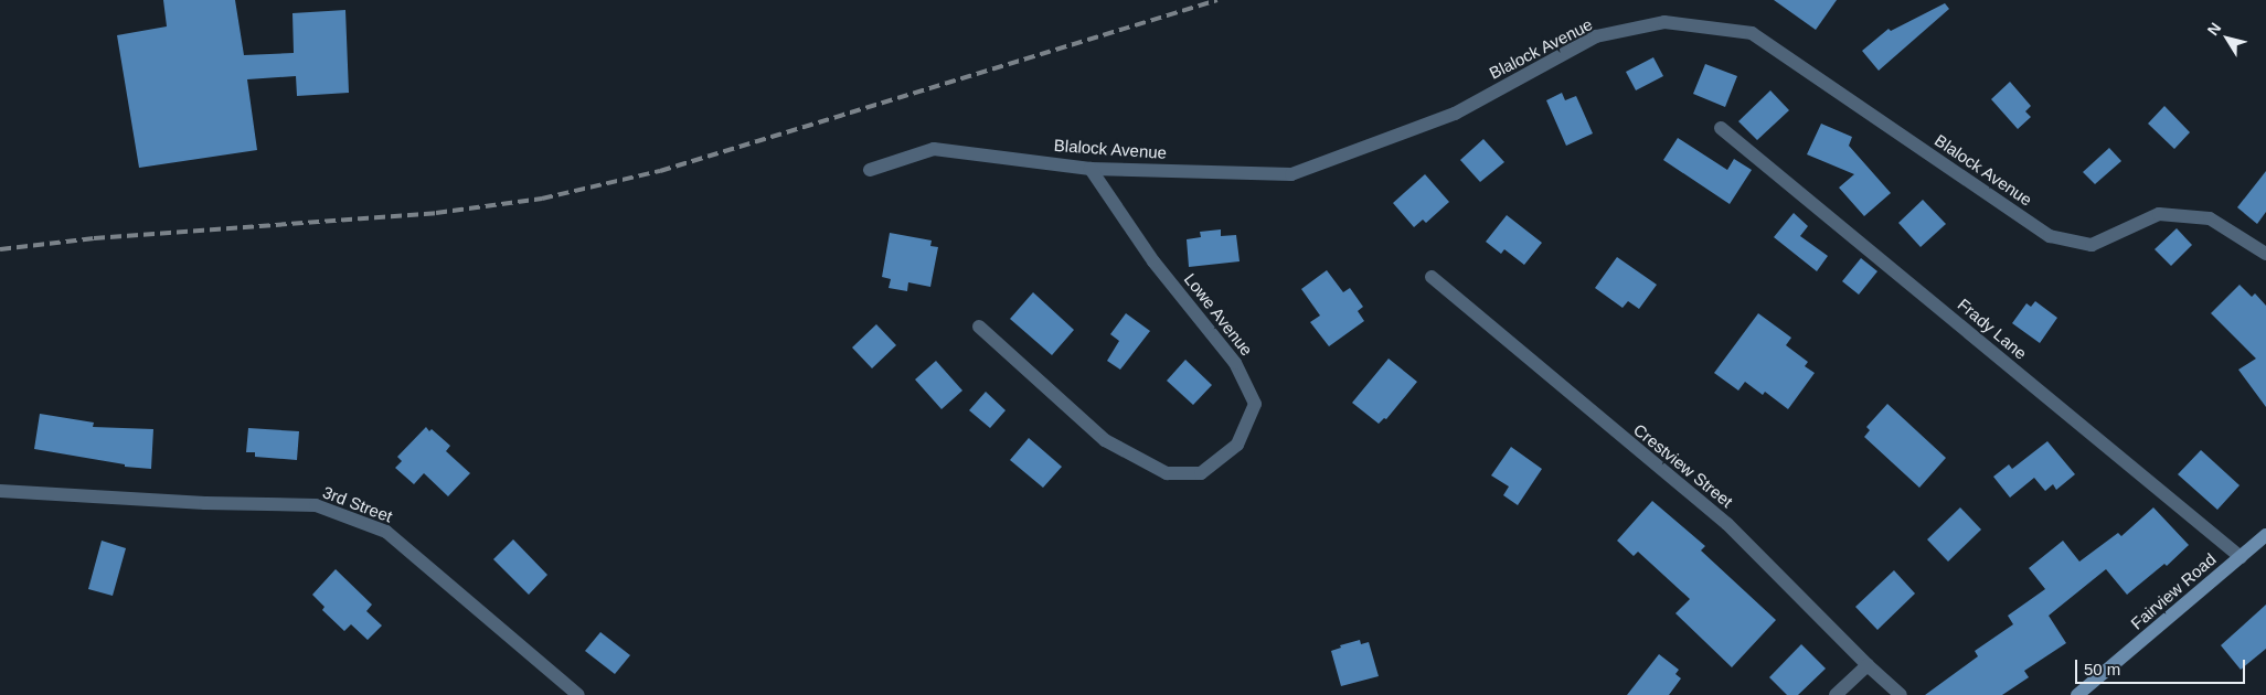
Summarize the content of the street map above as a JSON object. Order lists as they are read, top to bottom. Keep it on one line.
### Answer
{"streets":{"main road":["Fairview Road"],"street":["Blalock Avenue","Lowe Avenue","Frady Lane","Crestview Street","3rd Street"]},"crossings":[["Blalock Avenue","Lowe Avenue"],["Frady Lane","Fairview Road"]],"scale_bar":"50 m","north":"top left"}
